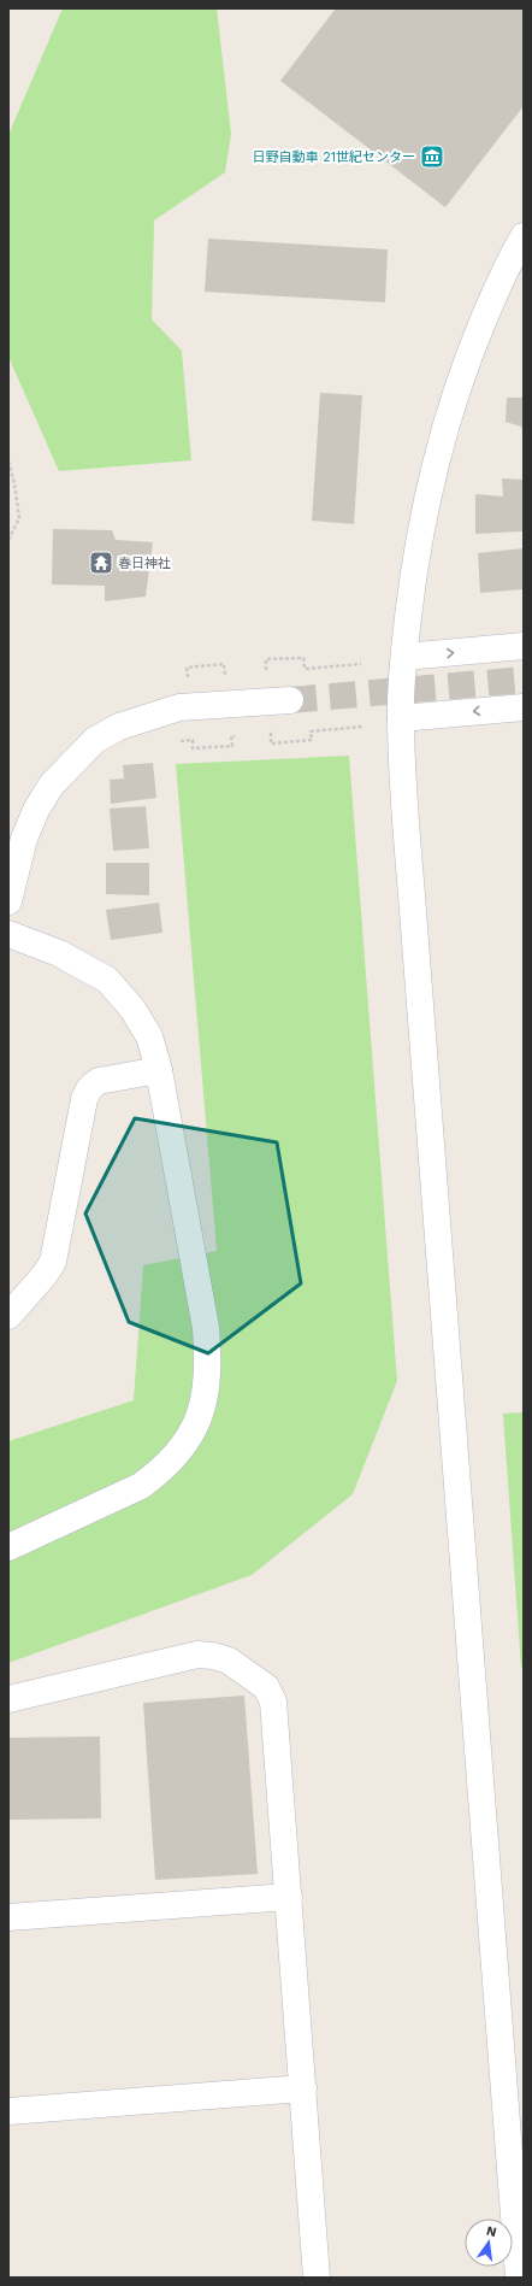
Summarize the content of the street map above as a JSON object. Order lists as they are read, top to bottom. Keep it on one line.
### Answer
{"places":{"museum":["日野自動車 21世紀センター"],"temple":["春日神社"]},"north":"top"}
